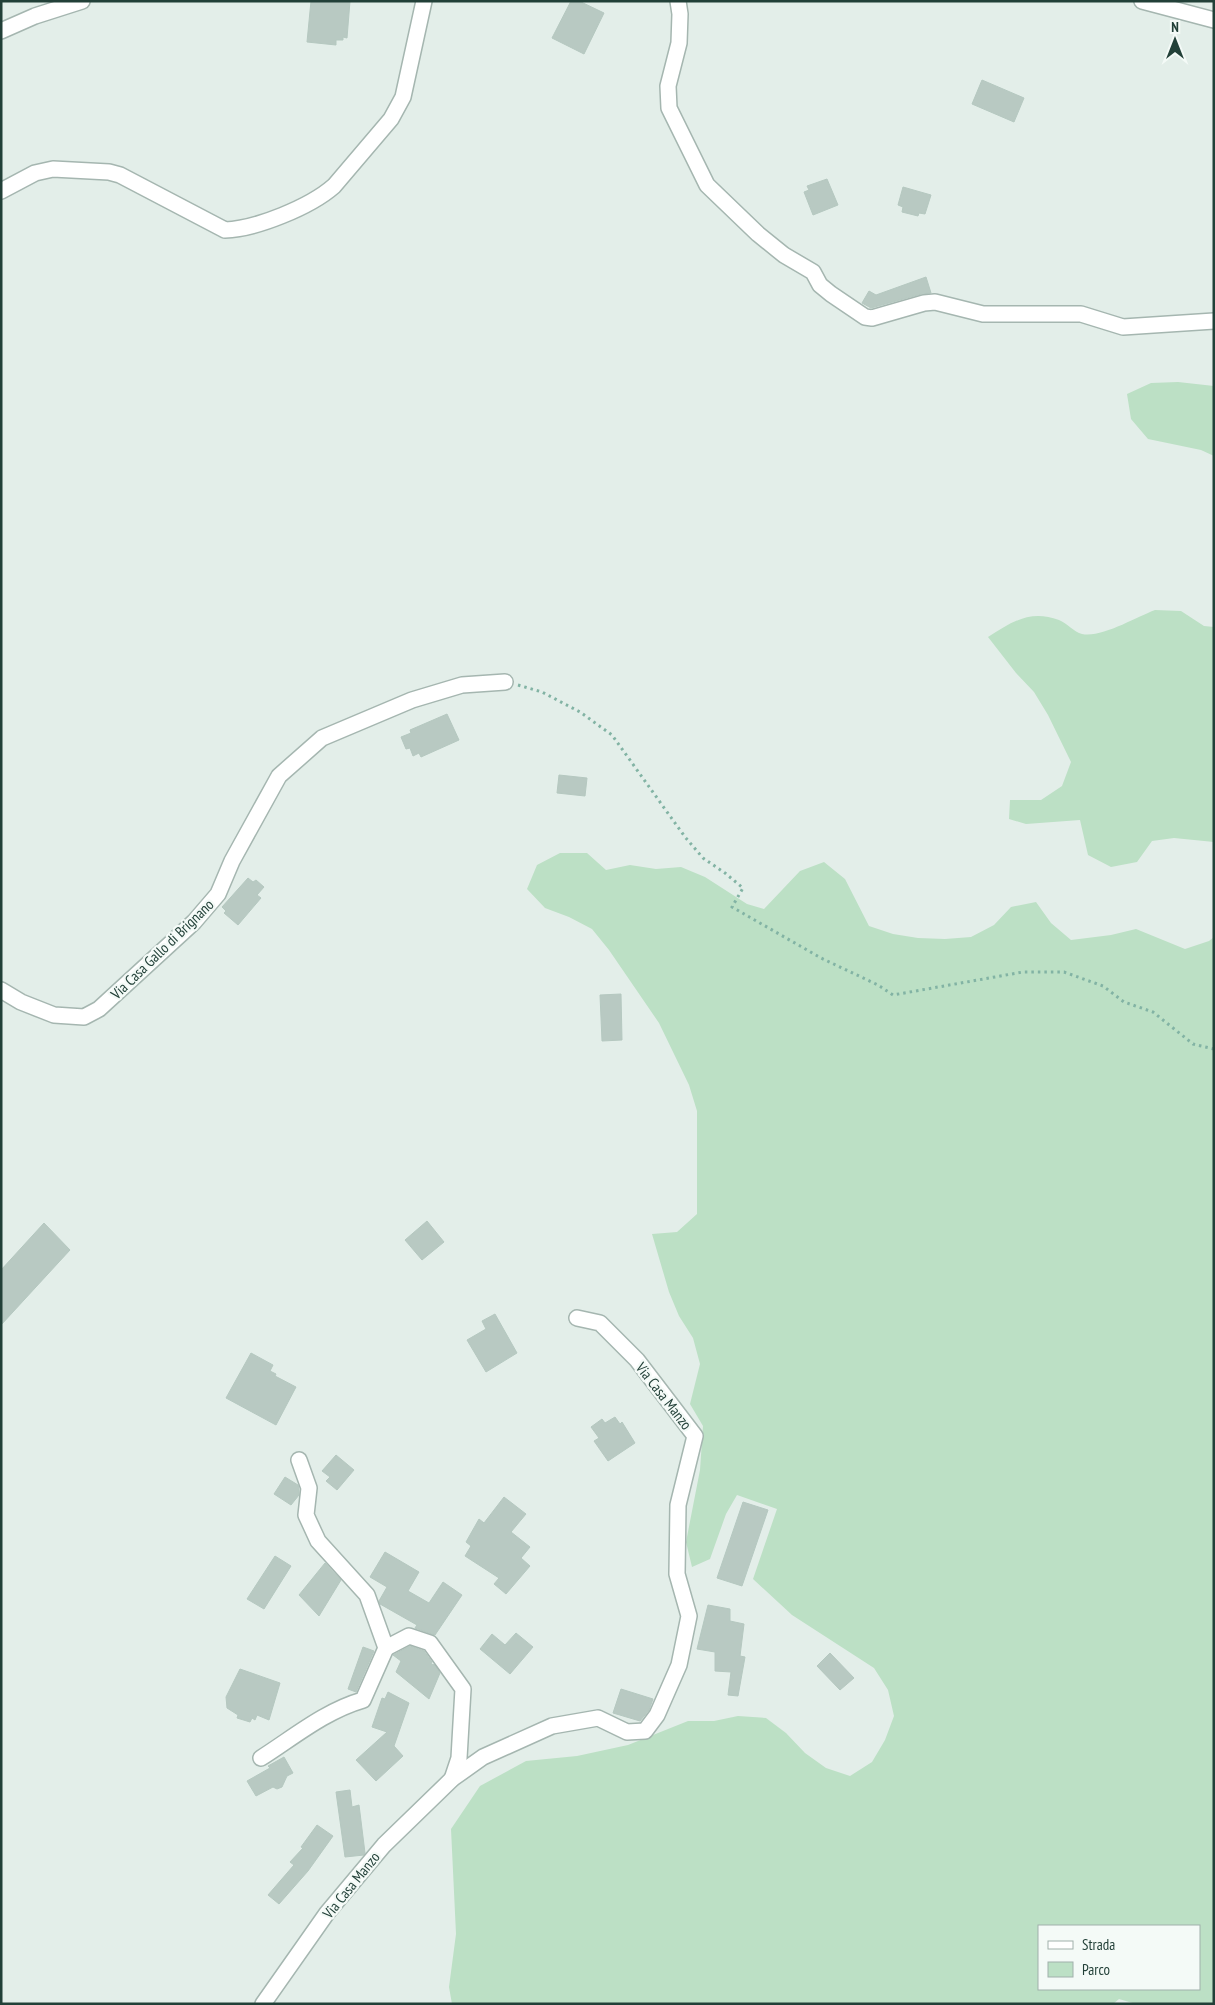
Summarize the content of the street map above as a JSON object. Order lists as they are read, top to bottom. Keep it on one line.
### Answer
{"streets":{"street":["Via Casa Gallo di Brignano","Via Casa Manzo"]},"legend":["Strada","Parco"],"north":"top"}
